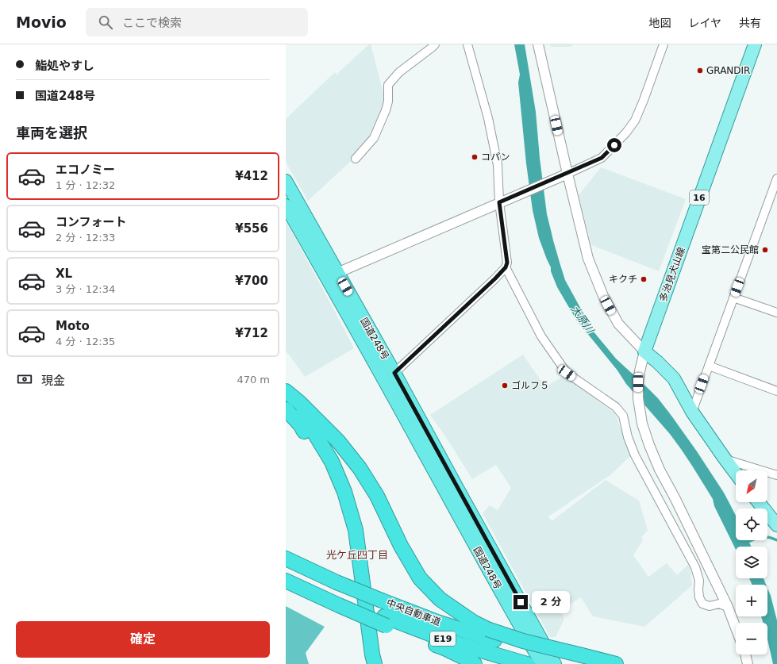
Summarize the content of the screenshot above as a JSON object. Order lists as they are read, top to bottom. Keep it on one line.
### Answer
{"streets":{"highway":["国道248号","中央自動車道","E19"],"main road":["16","多治見犬山線"]},"districts":["光ケ丘四丁目"],"water":["大原川"],"places":["GRANDIR","コパン","宝第二公民館","キクチ","ゴルフ５"],"north":"bottom left","page":{"header":"Movio","search":"ここで検索","nav":["地図","レイヤ","共有"],"banner":["鮨処やすし","国道248号"],"heading":"車両を選択","list":[{"name":"エコノミー","note":"1 分 · 12:32","value":"¥412"},{"name":"コンフォート","note":"2 分 · 12:33","value":"¥556"},{"name":"XL","note":"3 分 · 12:34","value":"¥700"},{"name":"Moto","note":"4 分 · 12:35","value":"¥712"}],"pay":["現金","470 m"],"map_buttons":["+","−"],"bubble":"2 分","buttons":"確定"}}
